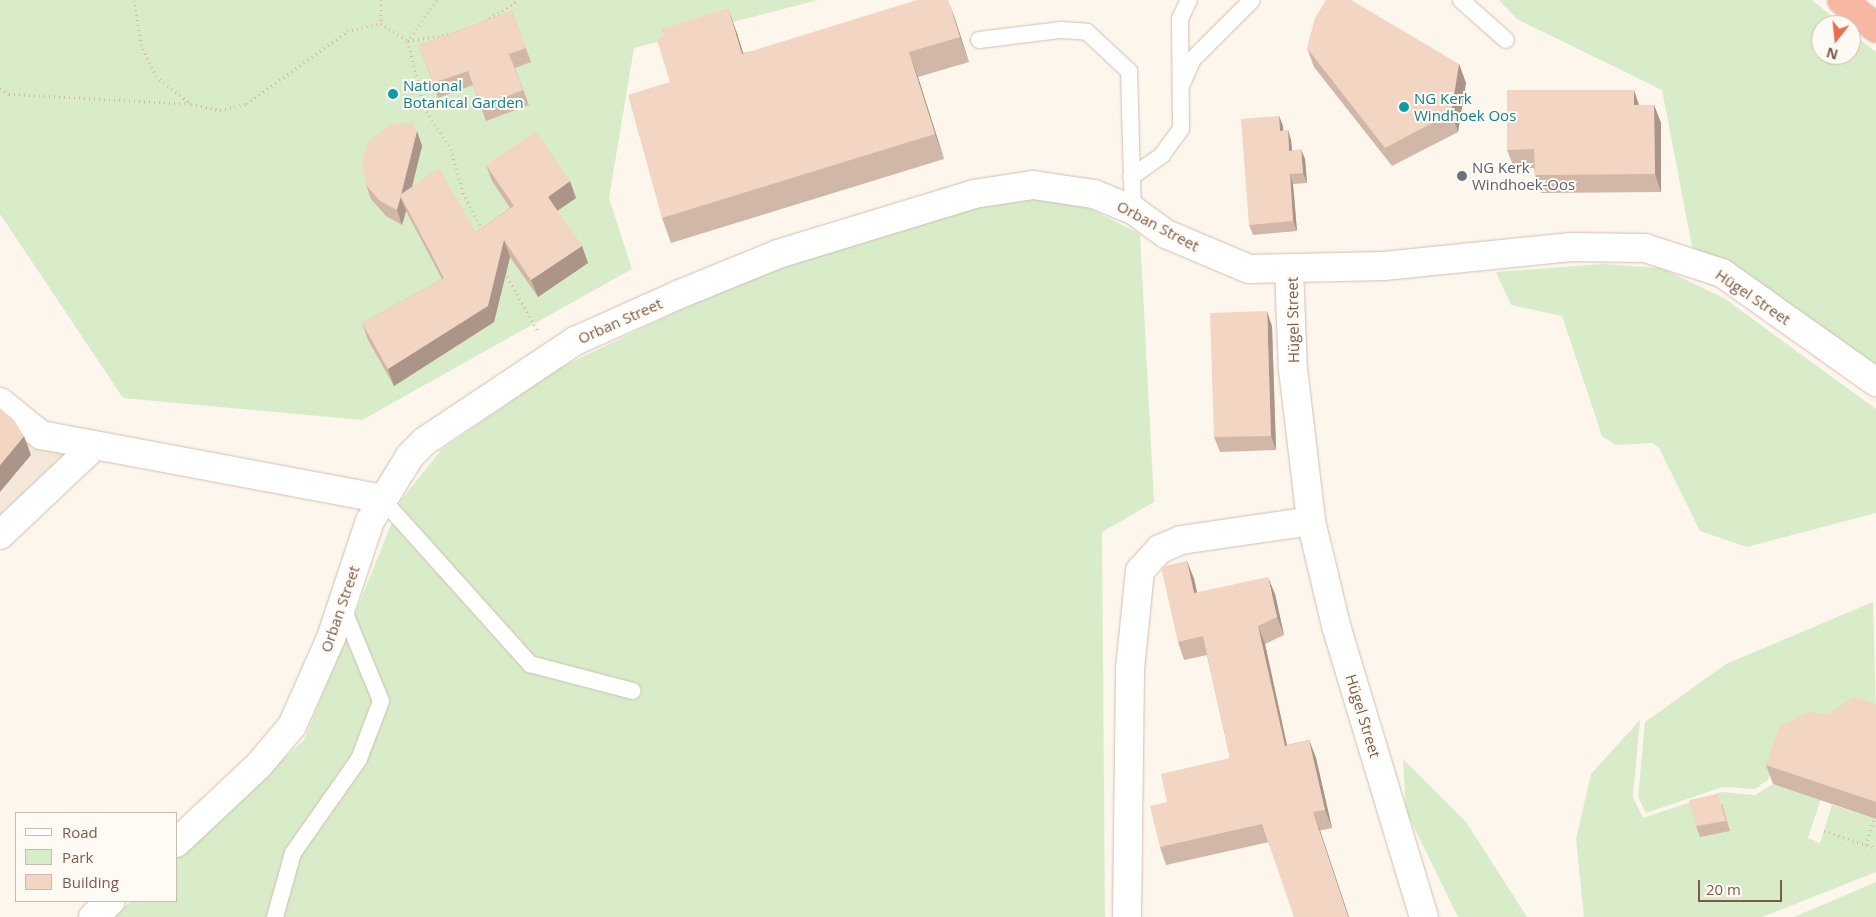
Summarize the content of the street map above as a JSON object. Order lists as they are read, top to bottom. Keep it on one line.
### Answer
{"streets":{"street":["Orban Street","Hügel Street"]},"crossings":[["Orban Street","Hügel Street"]],"places":["National Botanical Garden","NG Kerk Windhoek Oos","NG Kerk Windhoek-Oos"],"legend":["Road","Park","Building"],"scale_bar":"20 m","north":"bottom"}
